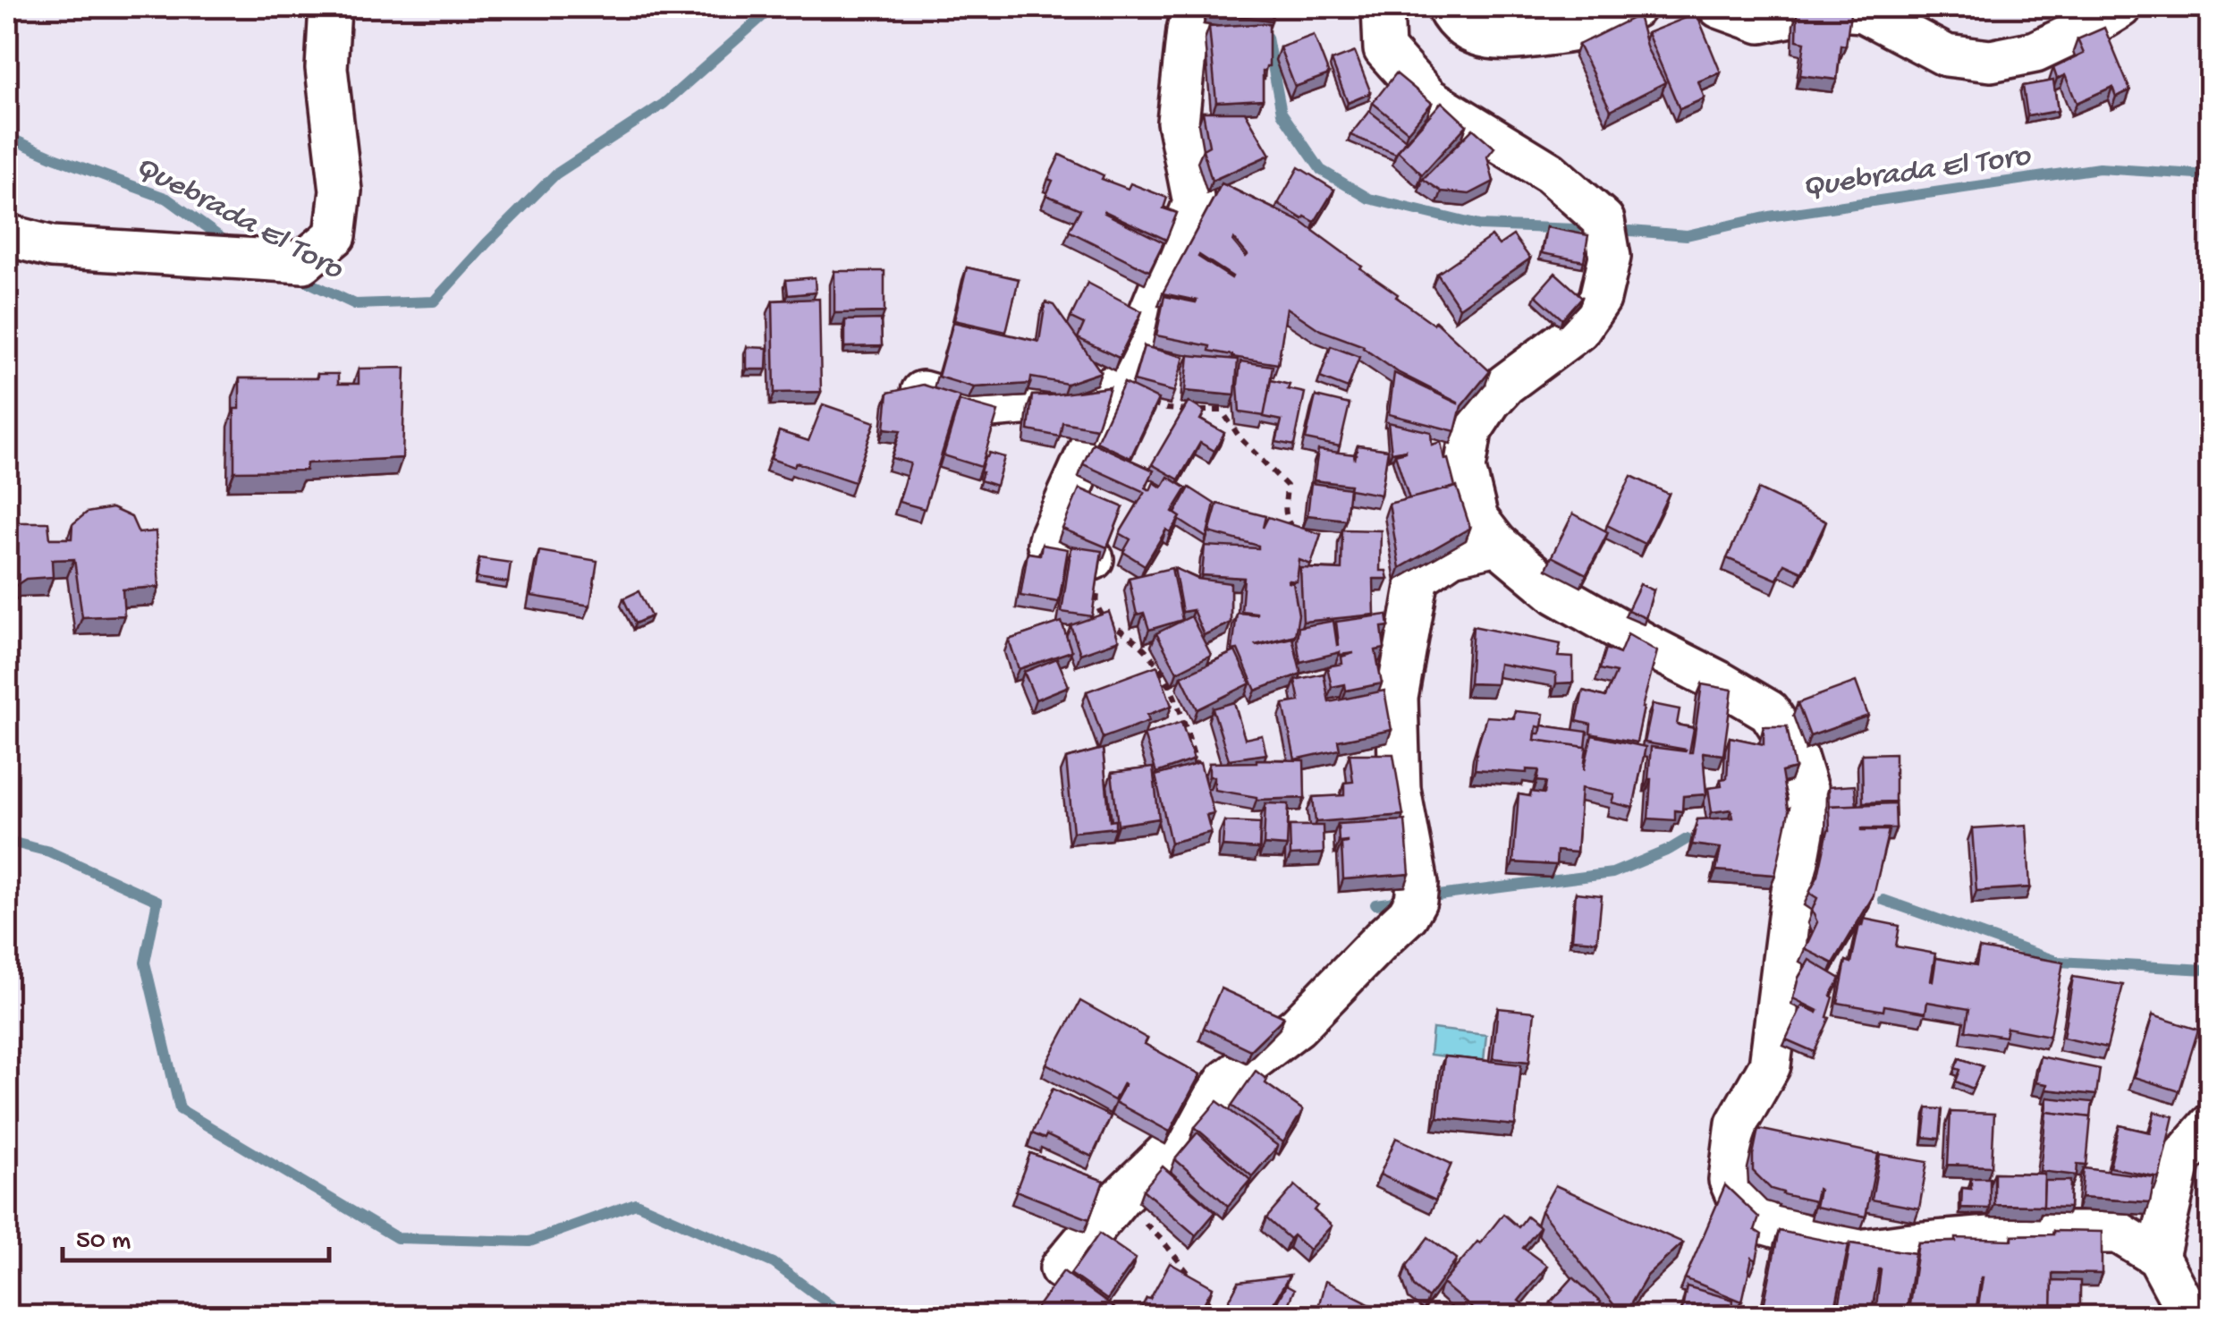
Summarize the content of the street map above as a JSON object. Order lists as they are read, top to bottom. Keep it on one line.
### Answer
{"water":["Quebrada El Toro"],"scale_bar":"50 m"}
